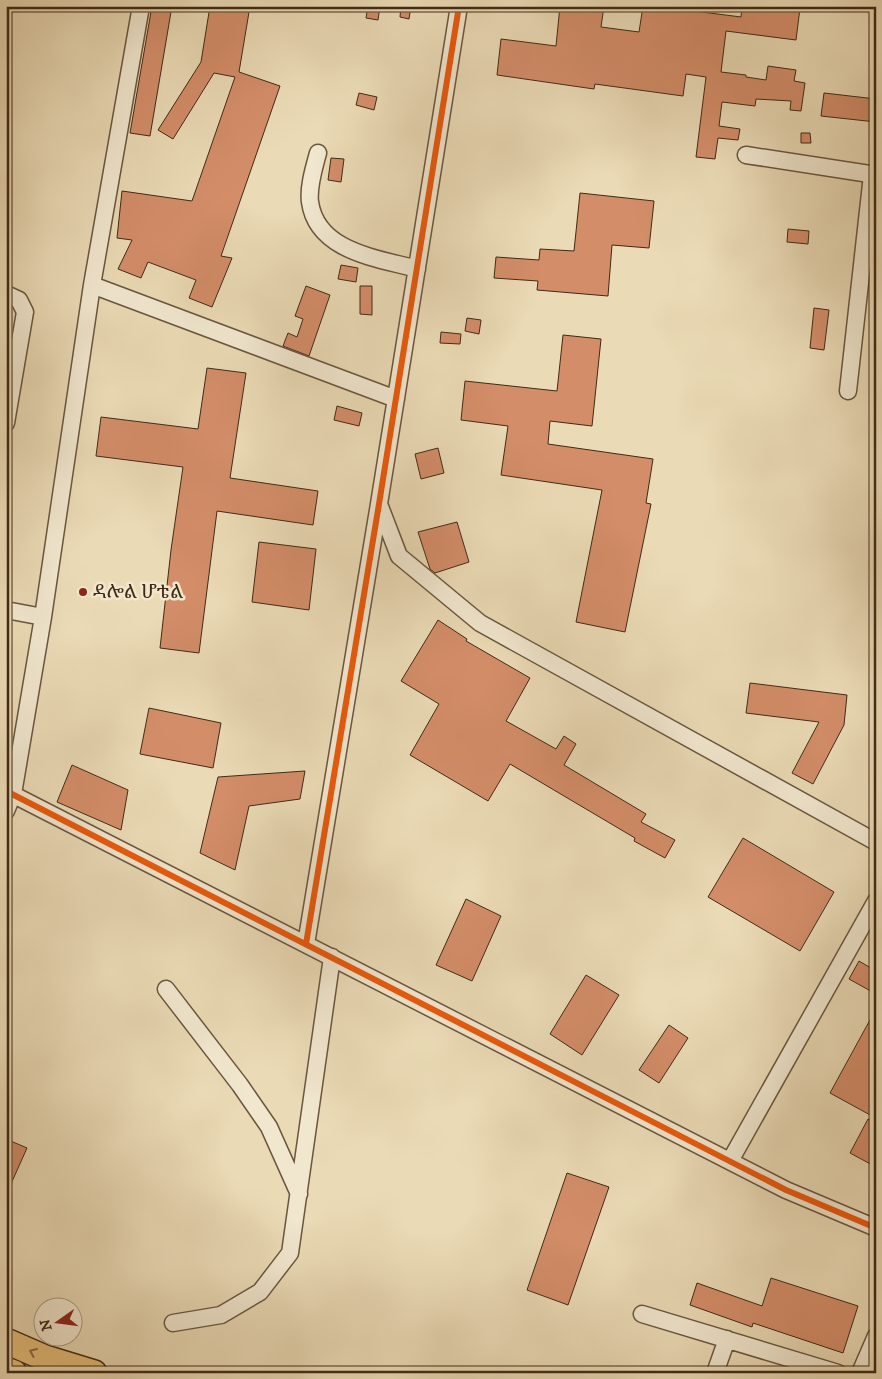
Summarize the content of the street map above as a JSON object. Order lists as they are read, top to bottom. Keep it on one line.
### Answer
{"places":["ዳሎል ሆቴል"],"north":"left"}
